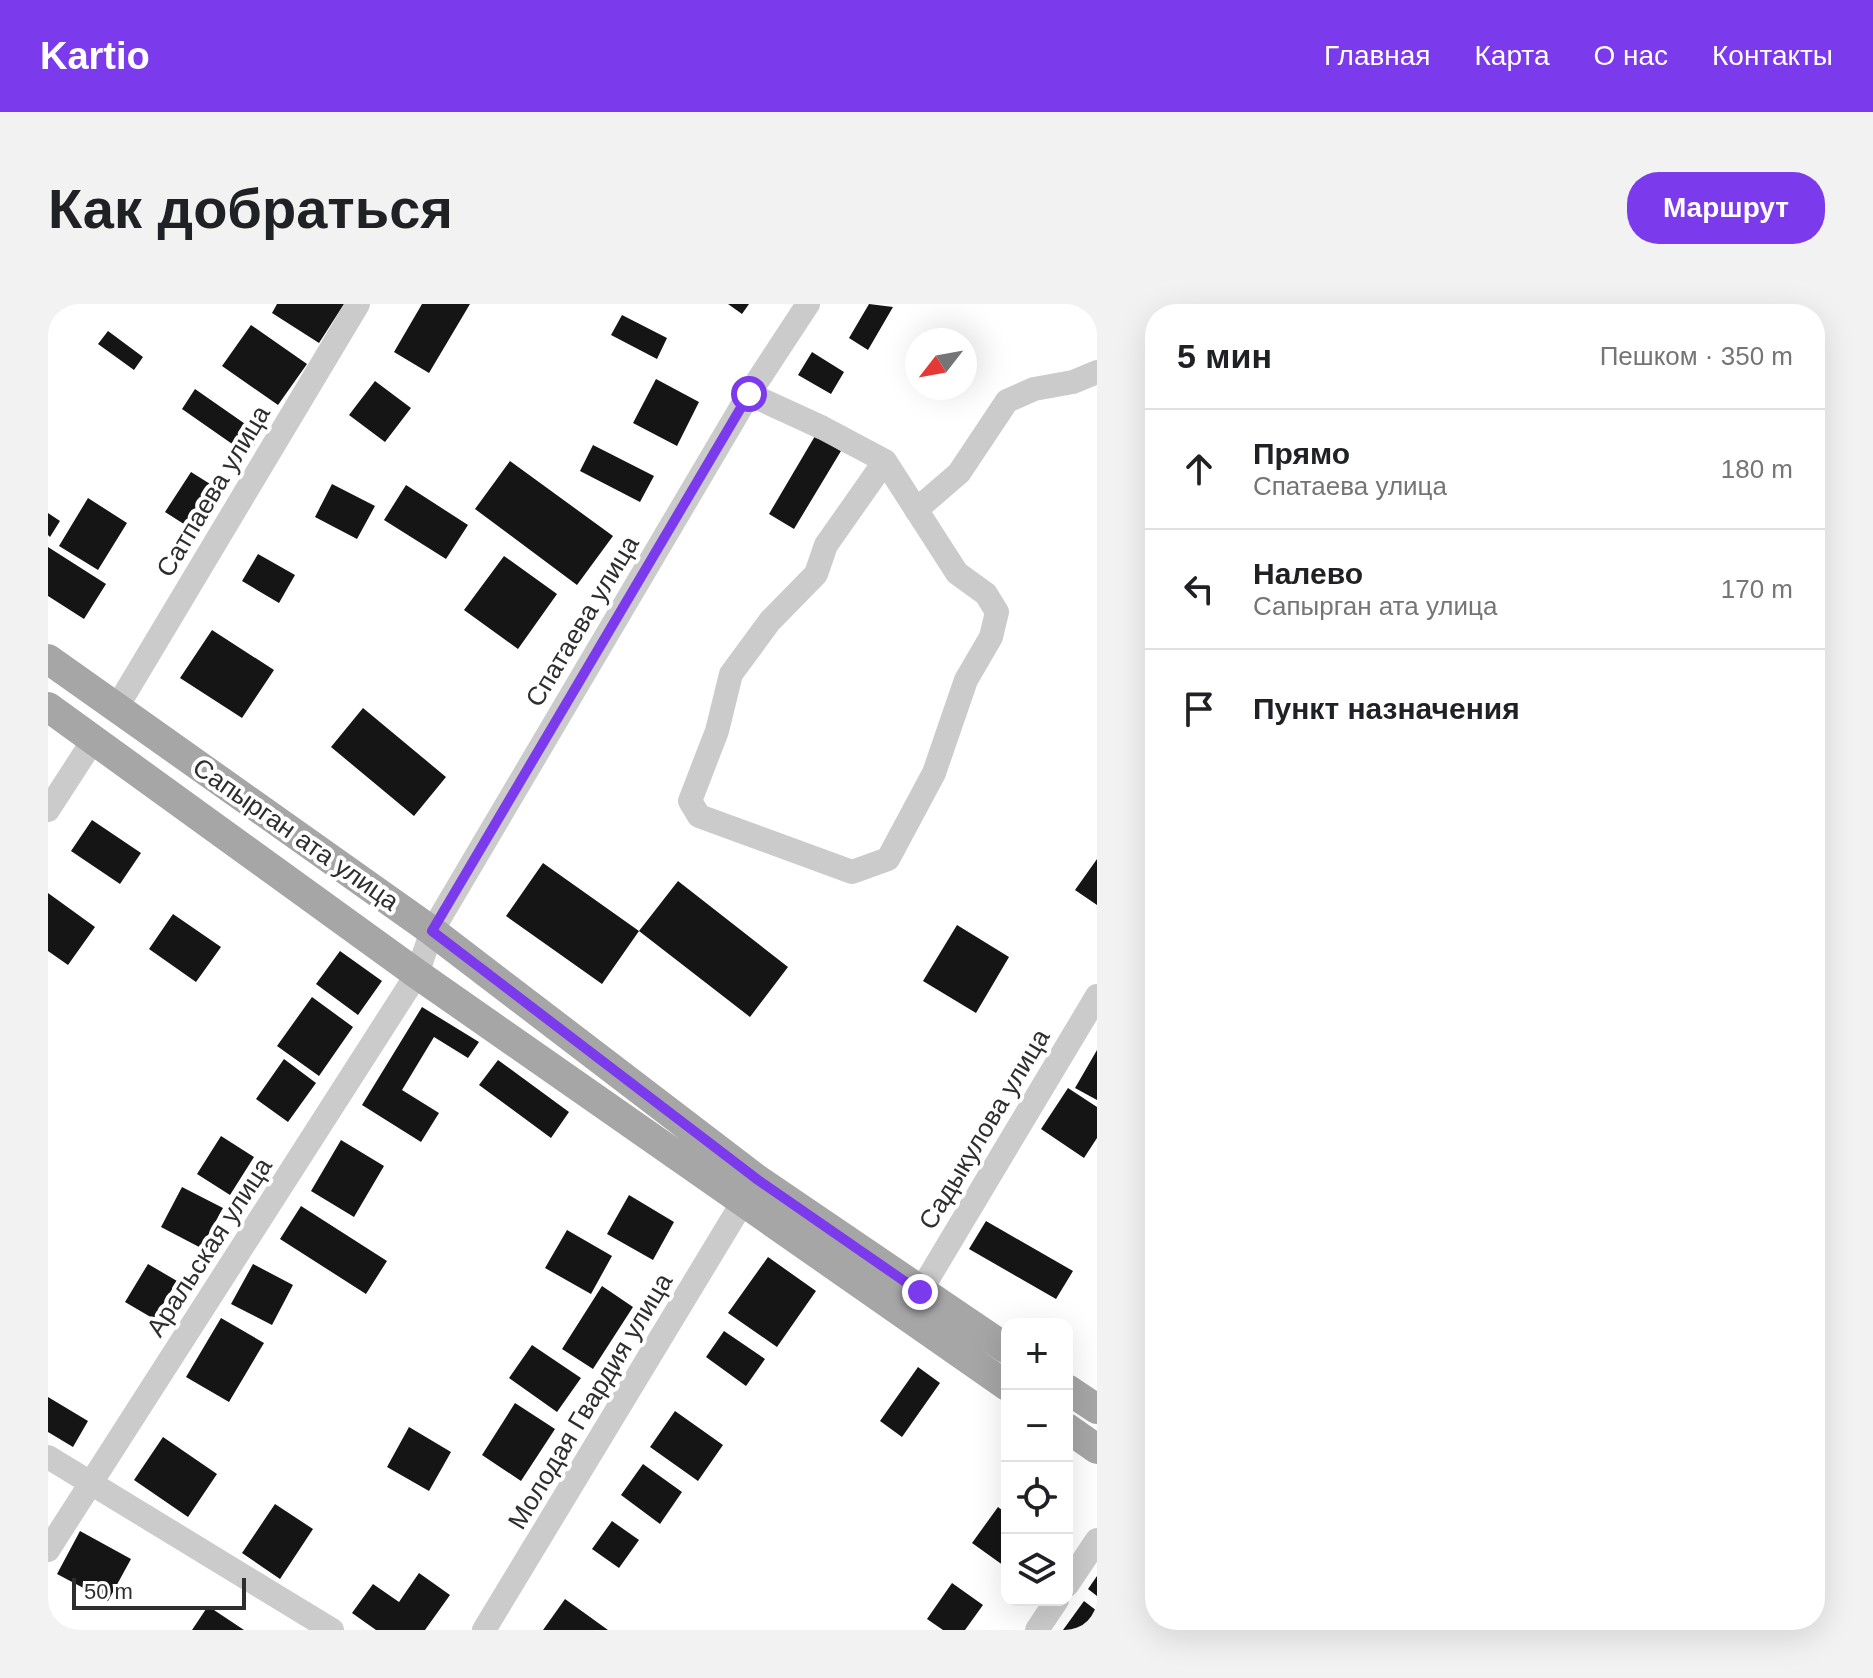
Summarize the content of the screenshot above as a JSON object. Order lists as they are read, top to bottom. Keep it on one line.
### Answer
{"streets":{"main road":["Сапырган ата улица"],"street":["Сатпаева улица","Спатаева улица","Садыкулова улица","Аральская улица","Молодая Гвардия улица"]},"crossings":[["Сатпаева улица","Сапырган ата улица"],["Спатаева улица","Сапырган ата улица"],["Спатаева улица","Аральская улица"],["Сапырган ата улица","Садыкулова улица"],["Сапырган ата улица","Аральская улица"],["Сапырган ата улица","Молодая Гвардия улица"]],"scale_bar":"50 m","north":"bottom left","page":{"header":"Kartio","nav":["Главная","Карта","О нас","Контакты"],"buttons":"Маршрут","title":"Как добраться","heading":["5 мин","Пешком · 350 m"],"list":[["Прямо","Спатаева улица","180 m"],["Налево","Сапырган ата улица","170 m"],"Пункт назначения"],"map_buttons":["+","−"],"scale":"50 m"}}
